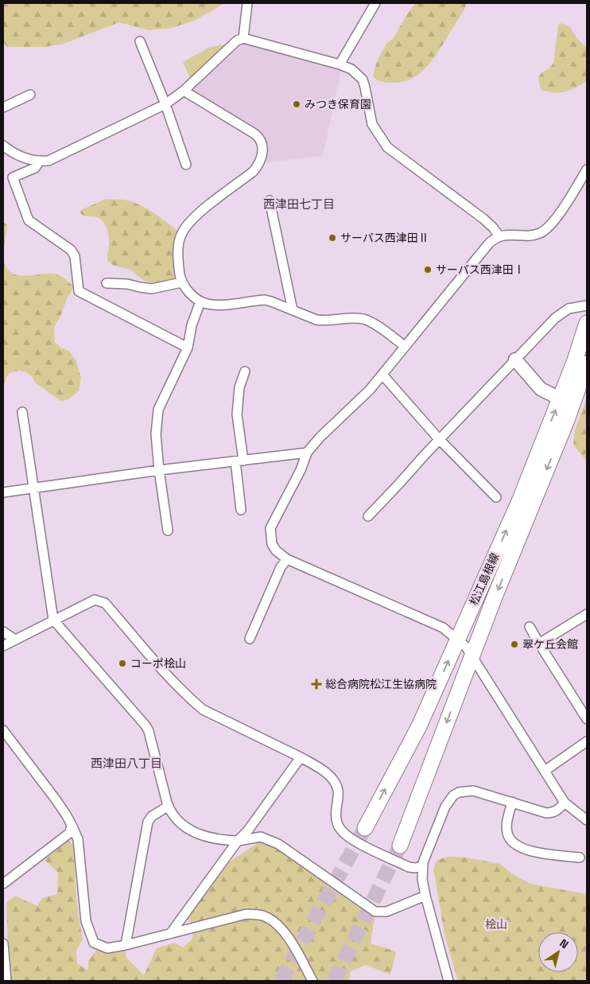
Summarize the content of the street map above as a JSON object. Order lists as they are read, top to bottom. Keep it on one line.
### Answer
{"streets":{"main road":["松江島根線"]},"districts":["西津田七丁目","西津田八丁目"],"parks":["桧山"],"places":{"other":["みつき保育園","サーパス西津田Ⅱ","サーパス西津田Ⅰ","翠ケ丘会館","コーポ桧山"],"health":["総合病院松江生協病院"]},"north":"top right"}
